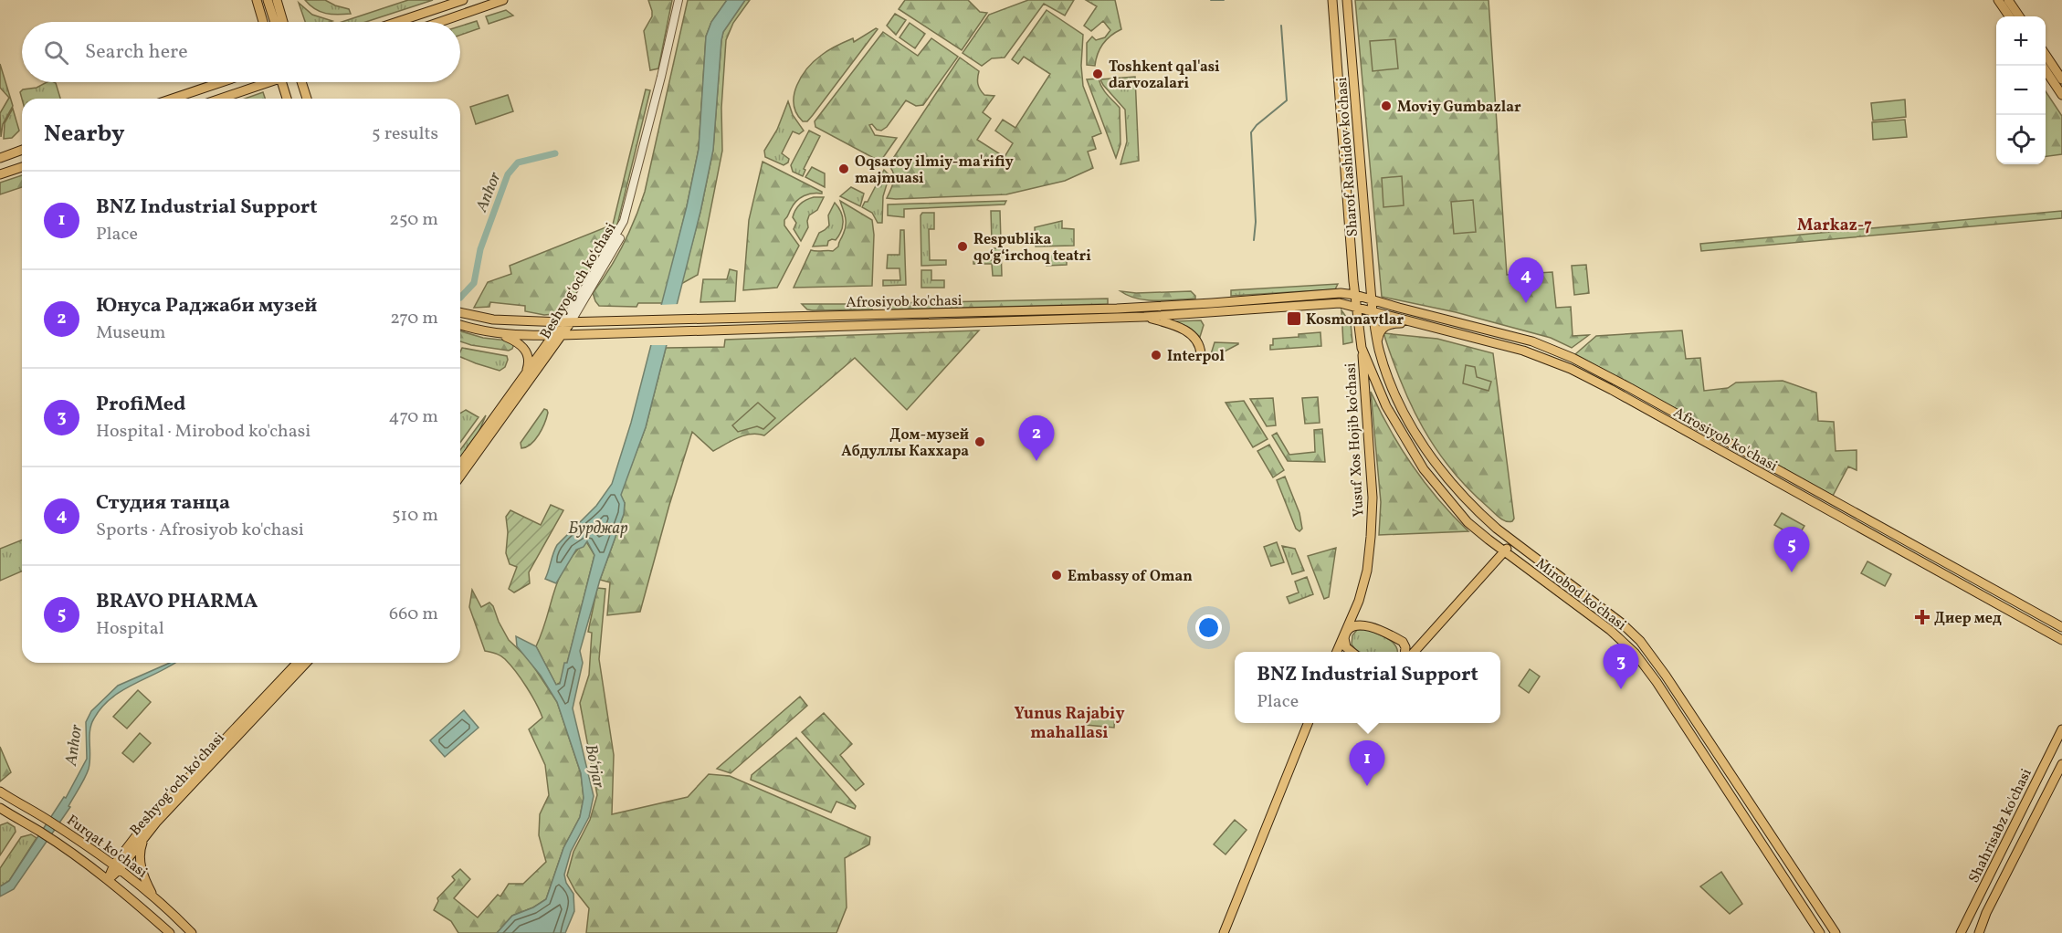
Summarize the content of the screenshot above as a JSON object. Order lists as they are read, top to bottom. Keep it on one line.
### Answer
{"streets":{"main road":["Sharof Rashidov ko'chasi","Beshyogʻoch koʻchasi","Afrosiyob ko'chasi","Yusuf Xos Hojib ko'chasi","Mirobod ko'chasi","Shahrisabz ko'chasi","Furqat ko'chasi"]},"crossings":[["Sharof Rashidov ko'chasi","Afrosiyob ko'chasi"],["Sharof Rashidov ko'chasi","Mirobod ko'chasi"],["Beshyogʻoch koʻchasi","Afrosiyob ko'chasi"],["Beshyogʻoch koʻchasi","Furqat ko'chasi"],["Afrosiyob ko'chasi","Mirobod ko'chasi"],["Yusuf Xos Hojib ko'chasi","Mirobod ko'chasi"]],"districts":["Markaz-7","Yunus Rajabiy mahallasi"],"water":["Anhor","Бурджар","Bo‘rjar"],"places":{"other":["Toshkent qal'asi darvozalari","Moviy Gumbazlar","Oqsaroy ilmiy-ma'rifiy majmuasi","Respublika qo‘g‘irchoq teatri","Interpol","Дом-музей Абдуллы Каххара","Embassy of Oman"],"transit":["Kosmonavtlar"],"health":["Диер мед"]},"page":{"map_buttons":["+","−"],"search":"Search here","heading":["Nearby","5 results"],"list":[{"mark":"1","name":"BNZ Industrial Support","note":"Place","value":"250 m"},{"mark":"2","name":"Юнуса Раджаби музей","note":"Museum","value":"270 m"},{"mark":"3","name":"ProfiMed","note":"Hospital · Mirobod ko'chasi","value":"470 m"},{"mark":"4","name":"Студия танца","note":"Sports · Afrosiyob ko'chasi","value":"510 m"},{"mark":"5","name":"BRAVO PHARMA","note":"Hospital","value":"660 m"}],"pins":["4","2","5","3","1"],"popup":["BNZ Industrial Support","Place"]}}
